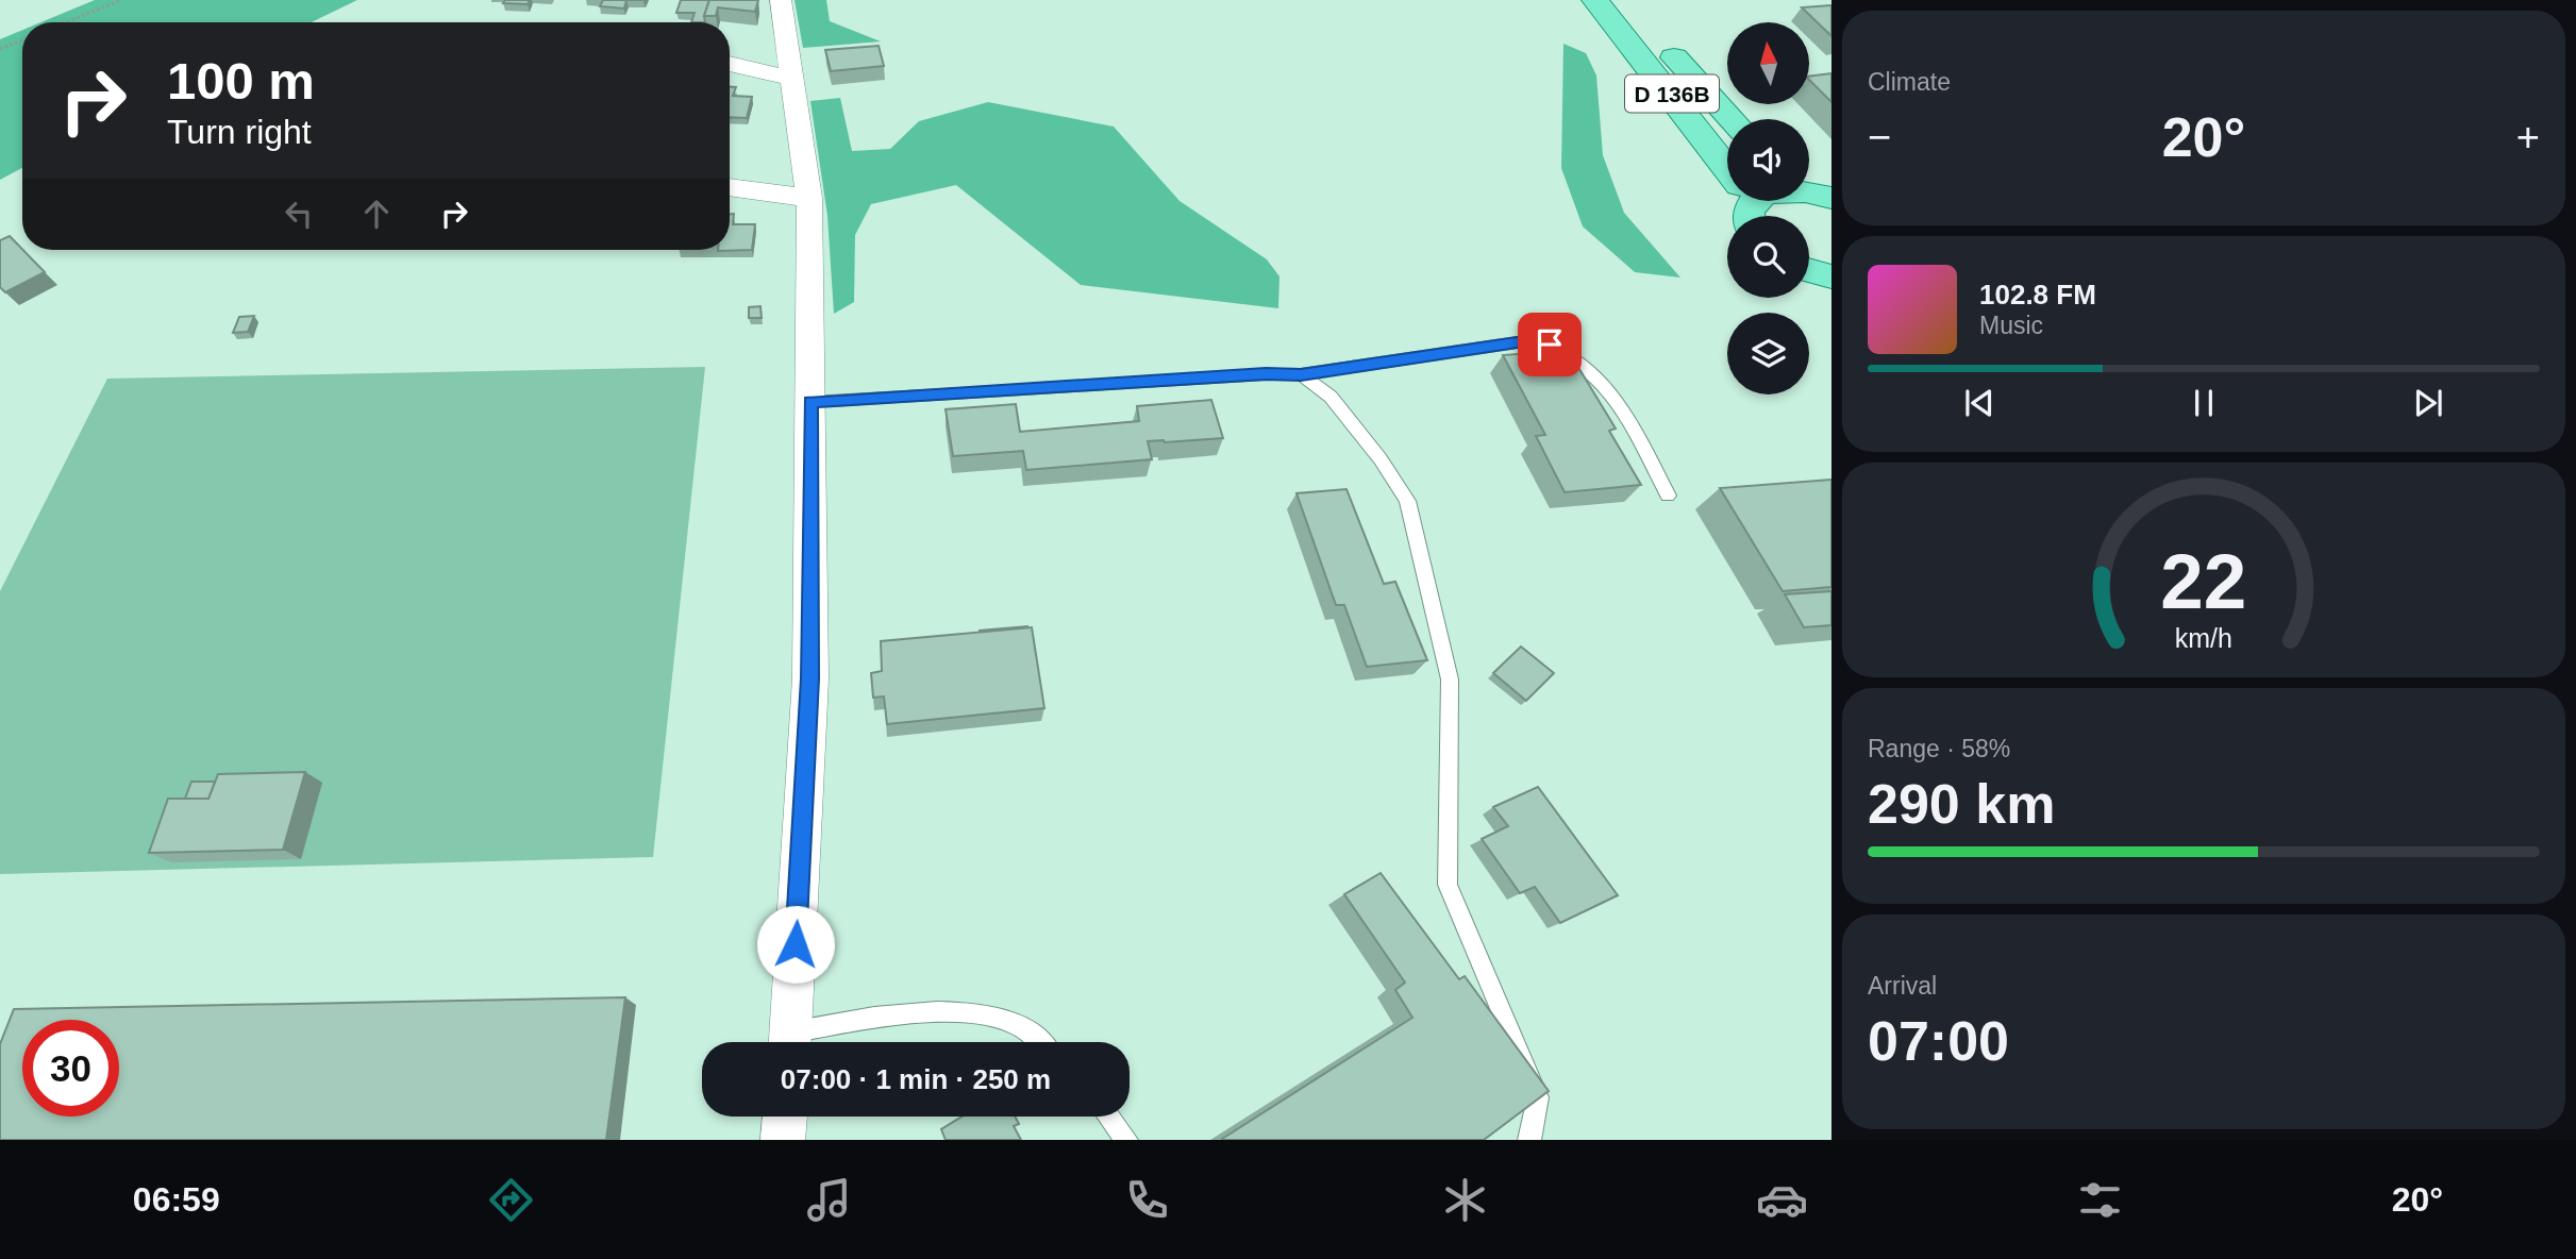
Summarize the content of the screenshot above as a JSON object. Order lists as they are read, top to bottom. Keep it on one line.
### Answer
{"streets":{"main road":["D 136B"]},"north":"top","page":{"tile":["Climate",["Range · 58%","290 km"],["Arrival","07:00"]],"turn":["100 m","Turn right"],"heat":["−","20°","+"],"song":["102.8 FM","Music"],"limit":"30","trip":"07:00 · 1 min · 250 m","tabs":["06:59","20°"],"gauge":["22","km/h"]}}
